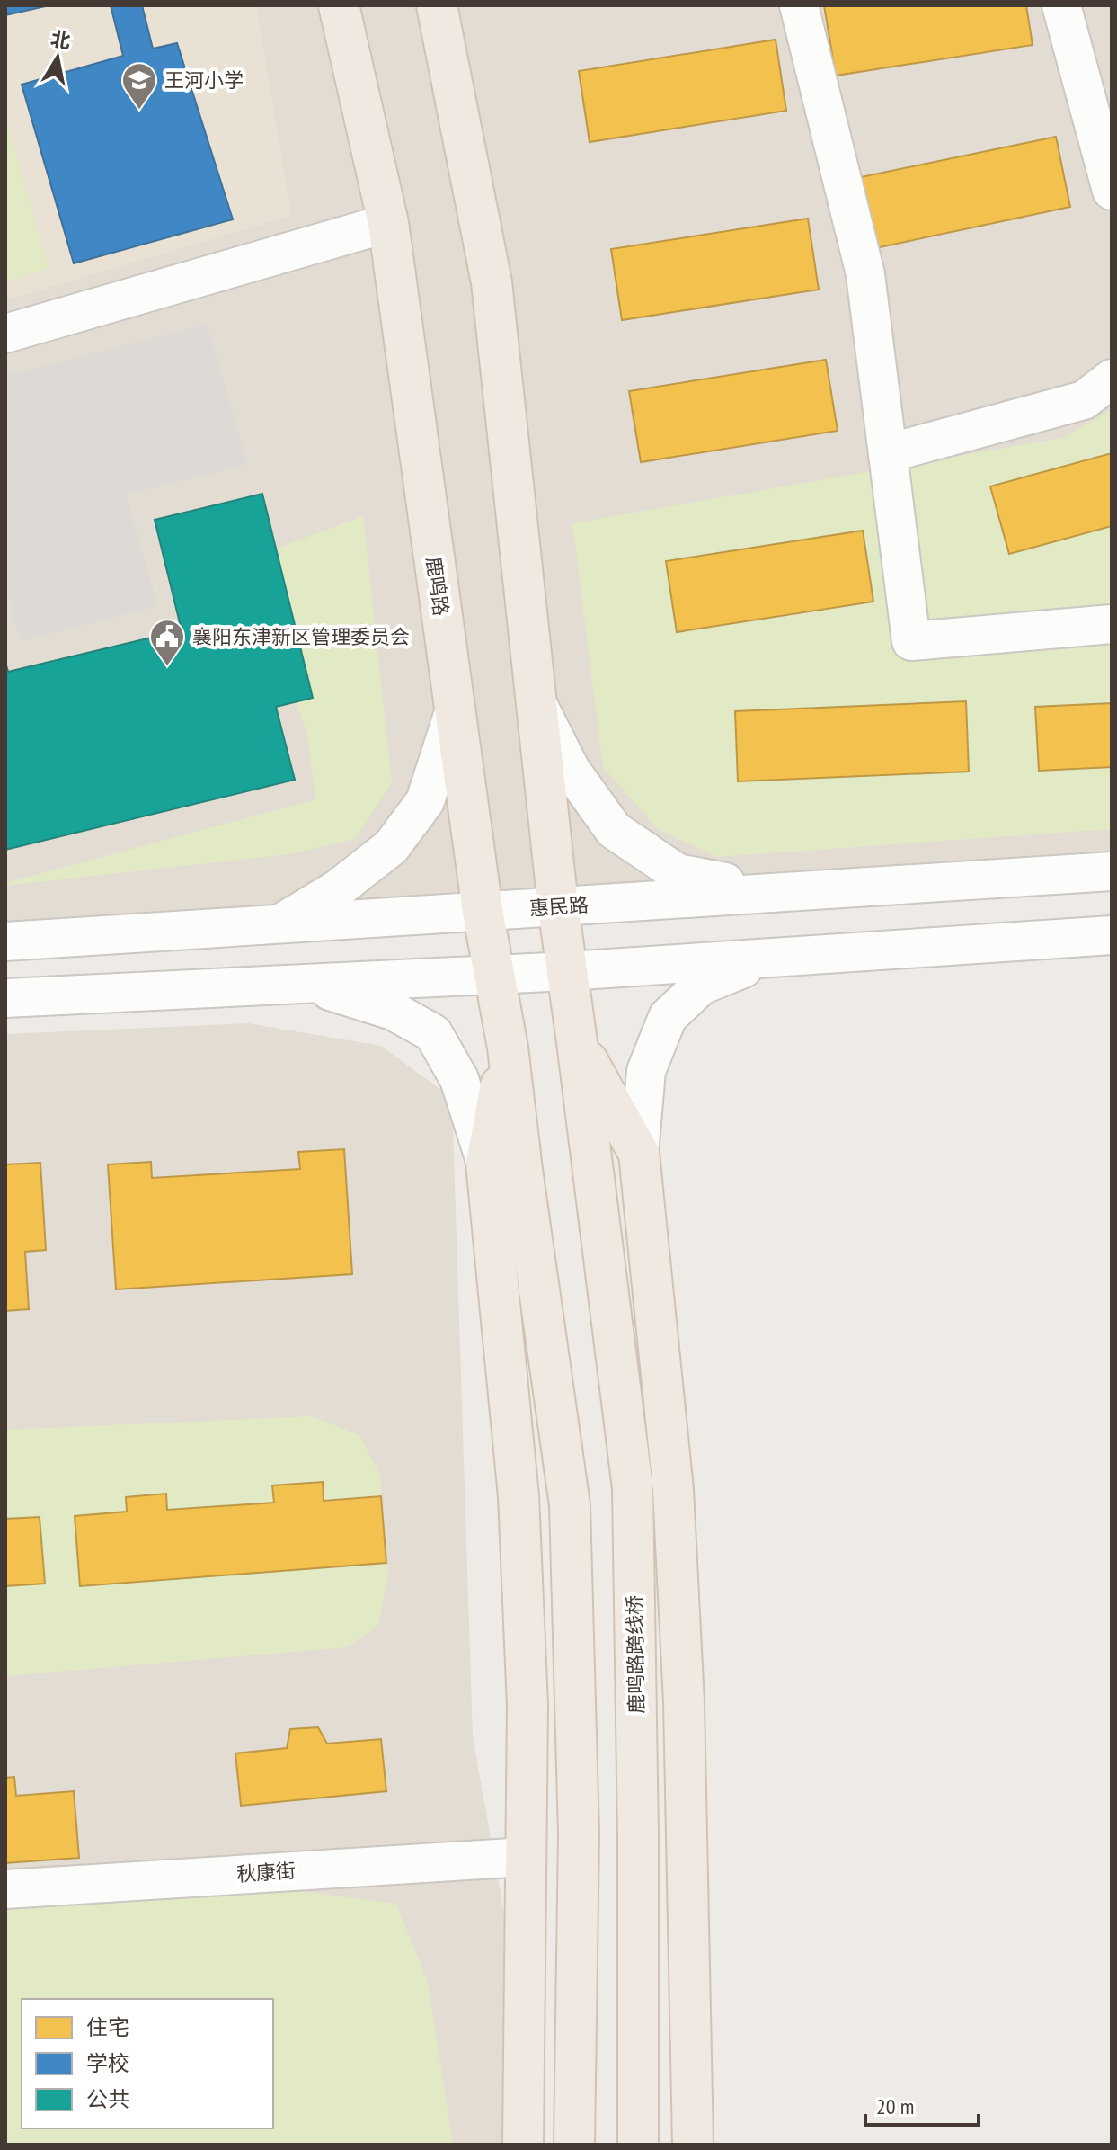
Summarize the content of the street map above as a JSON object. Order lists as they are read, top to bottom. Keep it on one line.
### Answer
{"streets":{"main road":["鹿鸣路","鹿鸣路跨线桥"],"street":["惠民路","秋康街"]},"crossings":[["鹿鸣路","惠民路"]],"places":{"school or university":["王河小学"],"public building":["襄阳东津新区管理委员会"]},"legend":["住宅","学校","公共"],"scale_bar":"20 m","north":"top"}
